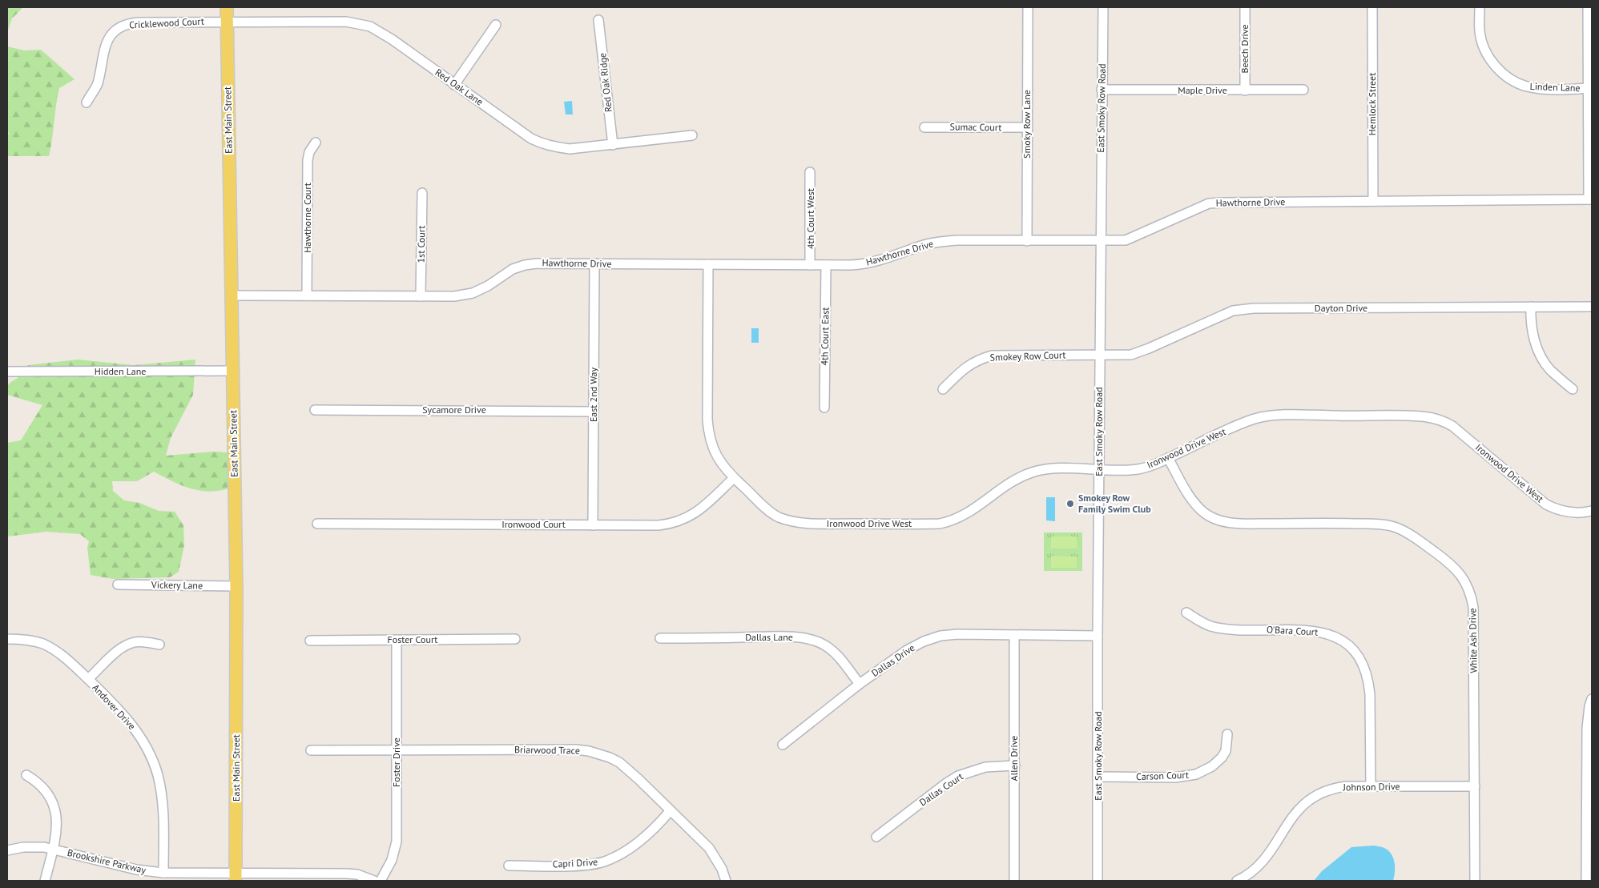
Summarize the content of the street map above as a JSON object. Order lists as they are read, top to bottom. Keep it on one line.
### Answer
{"streets":{"main road":["East Main Street"],"street":["Cricklewood Court","Beech Drive","Red Oak Ridge","Red Oak Lane","Linden Lane","Maple Drive","Hemlock Street","East Smoky Row Road","Smoky Row Lane","Sumac Court","Hawthorne Drive","Hawthorne Court","4th Court West","1st Court","Dayton Drive","4th Court East","Smokey Row Court","Hidden Lane","East 2nd Way","Sycamore Drive","Ironwood Drive West","Ironwood Court","Vickery Lane","O'Bara Court","Dallas Lane","Foster Court","White Ash Drive","Dallas Drive","Andover Drive","Briarwood Trace","Allen Drive","Foster Drive","Carson Court","Johnson Drive","Dallas Court","Brookshire Parkway","Capri Drive"]},"crossings":[["Cricklewood Court","Red Oak Lane"],["Cricklewood Court","East Main Street"],["Beech Drive","Maple Drive"],["Red Oak Ridge","Red Oak Lane"],["Red Oak Lane","East Main Street"],["Maple Drive","East Smoky Row Road"],["Hemlock Street","Hawthorne Drive"],["East Smoky Row Road","Hawthorne Drive"],["East Smoky Row Road","Dayton Drive"],["East Smoky Row Road","Smokey Row Court"],["East Smoky Row Road","Ironwood Drive West"],["East Smoky Row Road","Dallas Drive"],["East Smoky Row Road","Carson Court"],["East Main Street","Hawthorne Drive"],["East Main Street","Hidden Lane"],["East Main Street","Vickery Lane"],["East Main Street","Brookshire Parkway"],["Smoky Row Lane","Sumac Court"],["Smoky Row Lane","Hawthorne Drive"],["Hawthorne Drive","Hawthorne Court"],["Hawthorne Drive","4th Court West"],["Hawthorne Drive","1st Court"],["Hawthorne Drive","4th Court East"],["Hawthorne Drive","East 2nd Way"],["Hawthorne Drive","Ironwood Drive West"],["Dayton Drive","Smokey Row Court"],["East 2nd Way","Sycamore Drive"],["East 2nd Way","Ironwood Court"],["Ironwood Drive West","Ironwood Court"],["Ironwood Drive West","White Ash Drive"],["O'Bara Court","Johnson Drive"],["Dallas Lane","Dallas Drive"],["Foster Court","Foster Drive"],["White Ash Drive","Johnson Drive"],["Dallas Drive","Allen Drive"],["Andover Drive","Brookshire Parkway"],["Briarwood Trace","Foster Drive"],["Briarwood Trace","Capri Drive"],["Allen Drive","Dallas Court"]],"places":["Smokey Row Family Swim Club"]}
